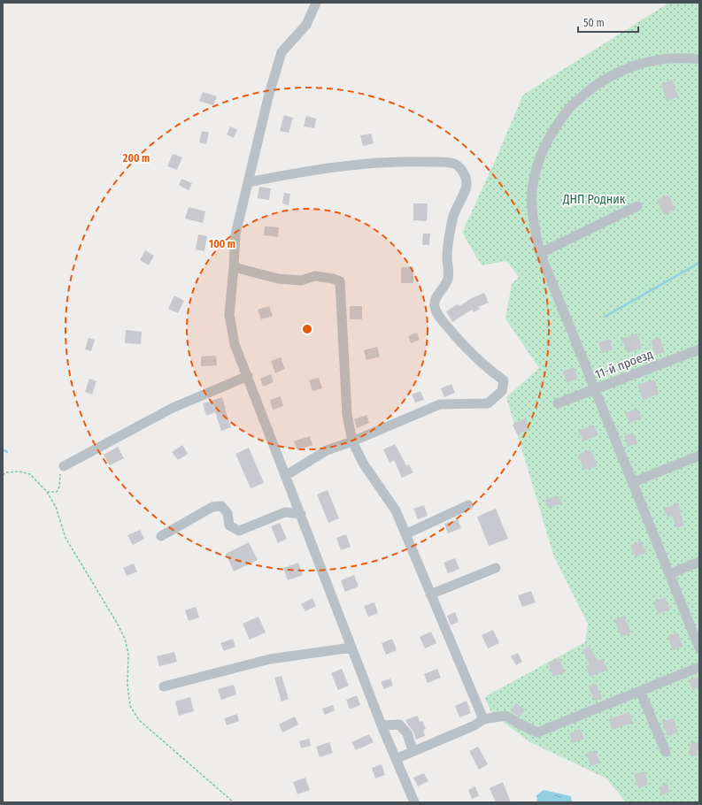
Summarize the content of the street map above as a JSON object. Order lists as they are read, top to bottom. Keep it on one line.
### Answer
{"streets":{"street":["11-й проезд"]},"parks":["ДНП Родник"],"scale_bar":"50 m","rings":["200 m","100 m"]}
